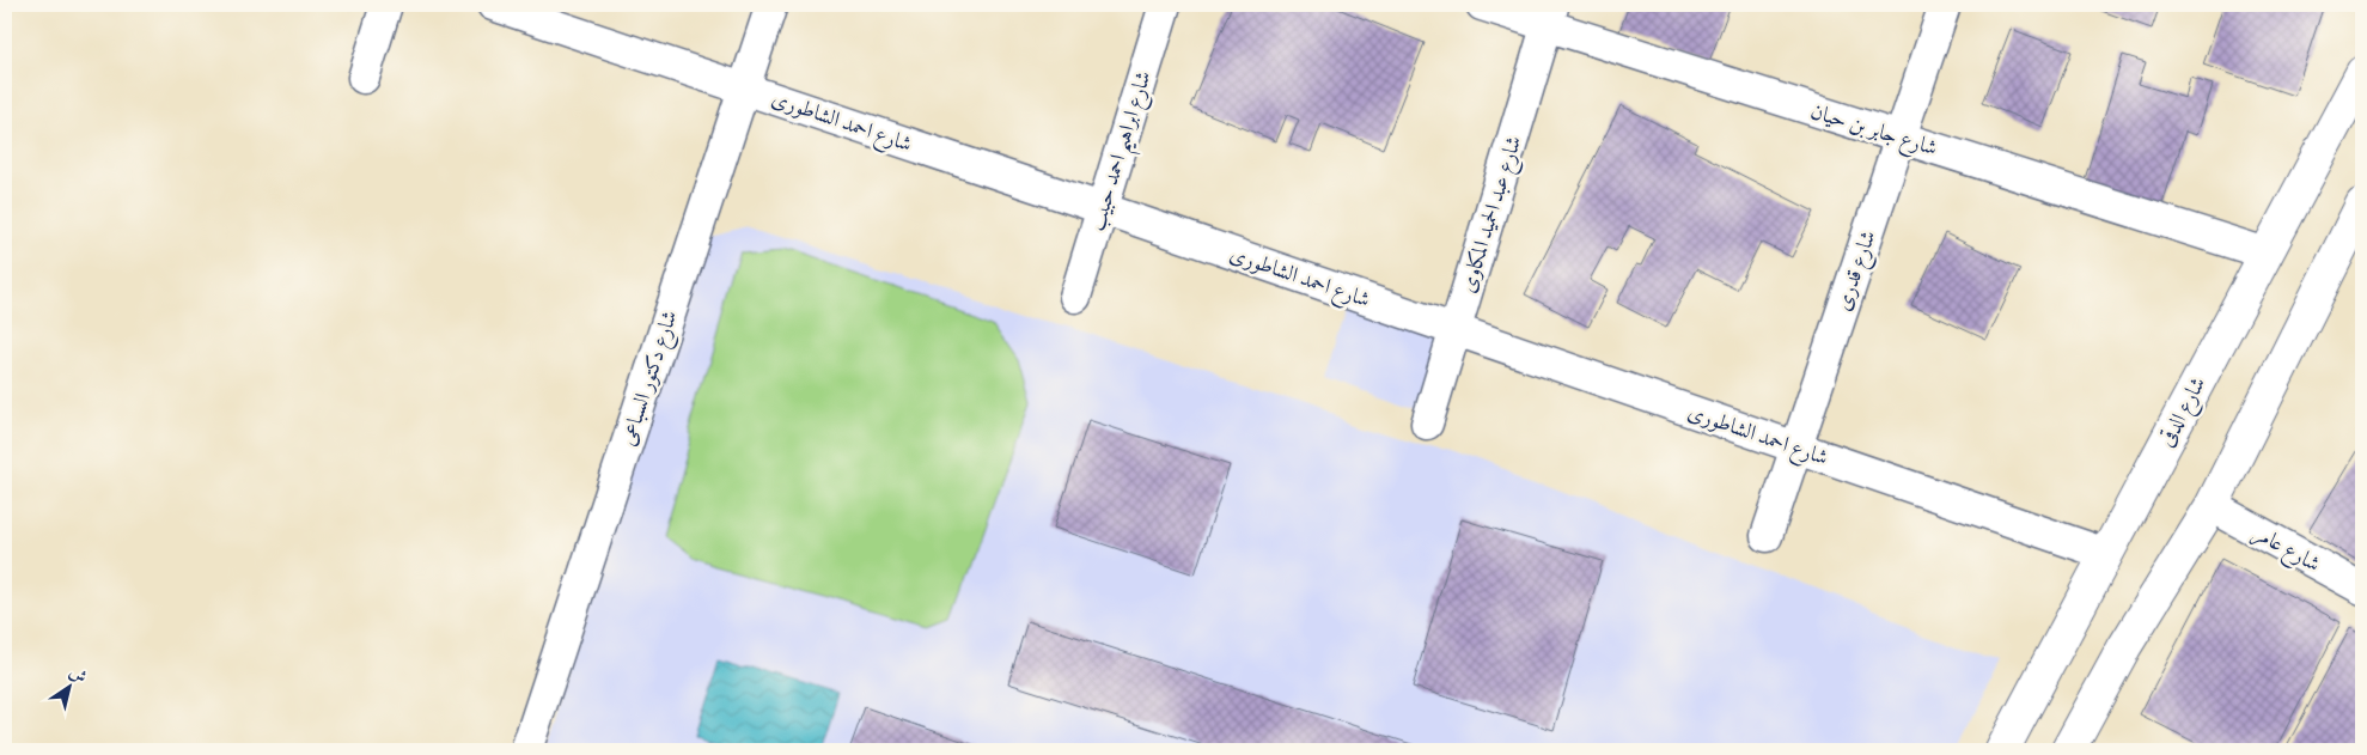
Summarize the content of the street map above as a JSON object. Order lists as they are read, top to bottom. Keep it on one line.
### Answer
{"streets":{"main road":["شارع الدقى"],"street":["شارع احمد الشاطورى","شارع جابر بن حيان","شارع ابراهيم احمد حبيب","شارع عبد الحميد المكاوى","شارع قدرى","شارع دكتور السباعى","شارع عامر"]},"crossings":[["شارع احمد الشاطورى","شارع ابراهيم احمد حبيب"],["شارع احمد الشاطورى","شارع عبد الحميد المكاوى"],["شارع احمد الشاطورى","شارع قدرى"],["شارع احمد الشاطورى","شارع دكتور السباعى"],["شارع احمد الشاطورى","شارع الدقى"],["شارع جابر بن حيان","شارع عبد الحميد المكاوى"],["شارع جابر بن حيان","شارع قدرى"],["شارع جابر بن حيان","شارع الدقى"]],"north":"top right"}
